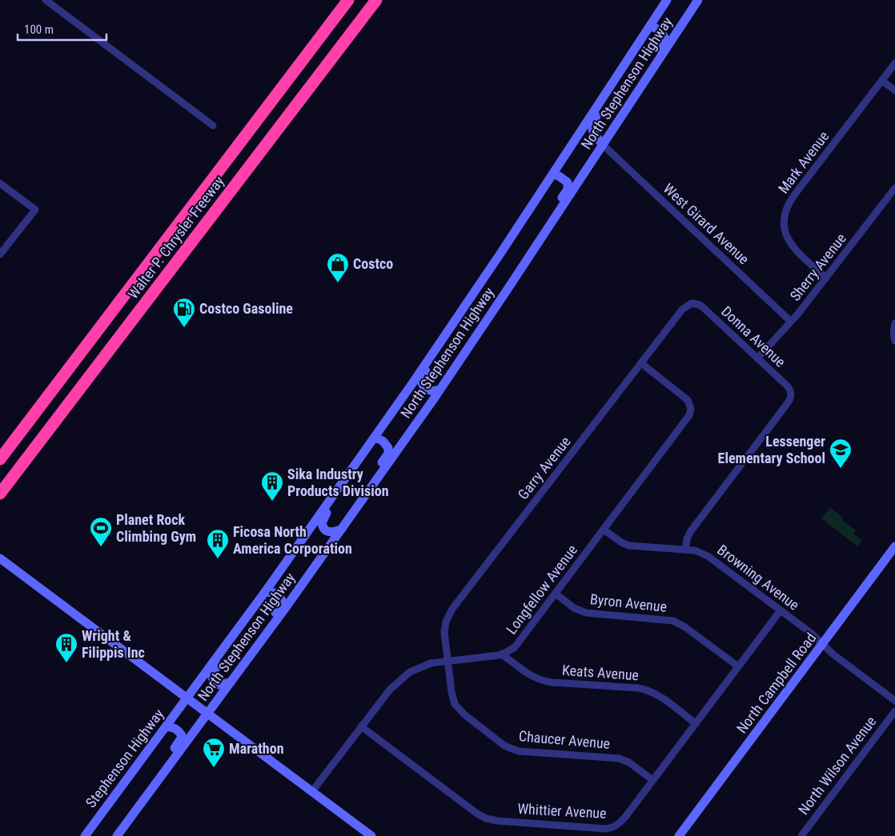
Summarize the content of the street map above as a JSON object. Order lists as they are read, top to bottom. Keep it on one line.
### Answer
{"streets":{"highway":["Walter P. Chrysler Freeway"],"main road":["North Stephenson Highway","North Campbell Road","Stephenson Highway"],"street":["Mark Avenue","West Girard Avenue","Sherry Avenue","Donna Avenue","Garry Avenue","Browning Avenue","Longfellow Avenue","Byron Avenue","Keats Avenue","Chaucer Avenue","North Wilson Avenue","Whittier Avenue"]},"crossings":[["North Stephenson Highway","West Girard Avenue"],["North Stephenson Highway","Stephenson Highway"],["Mark Avenue","Sherry Avenue"],["West Girard Avenue","Sherry Avenue"],["Sherry Avenue","Donna Avenue"],["Donna Avenue","Garry Avenue"],["Donna Avenue","Browning Avenue"],["Garry Avenue","Longfellow Avenue"],["Garry Avenue","Chaucer Avenue"],["Browning Avenue","Longfellow Avenue"],["Browning Avenue","North Campbell Road"],["Browning Avenue","Whittier Avenue"],["Longfellow Avenue","Byron Avenue"],["Longfellow Avenue","Keats Avenue"],["Longfellow Avenue","Chaucer Avenue"],["Longfellow Avenue","Whittier Avenue"],["Byron Avenue","Whittier Avenue"],["Keats Avenue","Whittier Avenue"],["Chaucer Avenue","Whittier Avenue"]],"places":{"shop":["Costco"],"fuel station":["Costco Gasoline"],"school or university":["Lessenger Elementary School"],"building":["Sika Industry Products Division","Ficosa North America Corporation","Wright & Filippis Inc"],"sports":["Planet Rock Climbing Gym"],"supermarket":["Marathon"]},"scale_bar":"100 m"}
